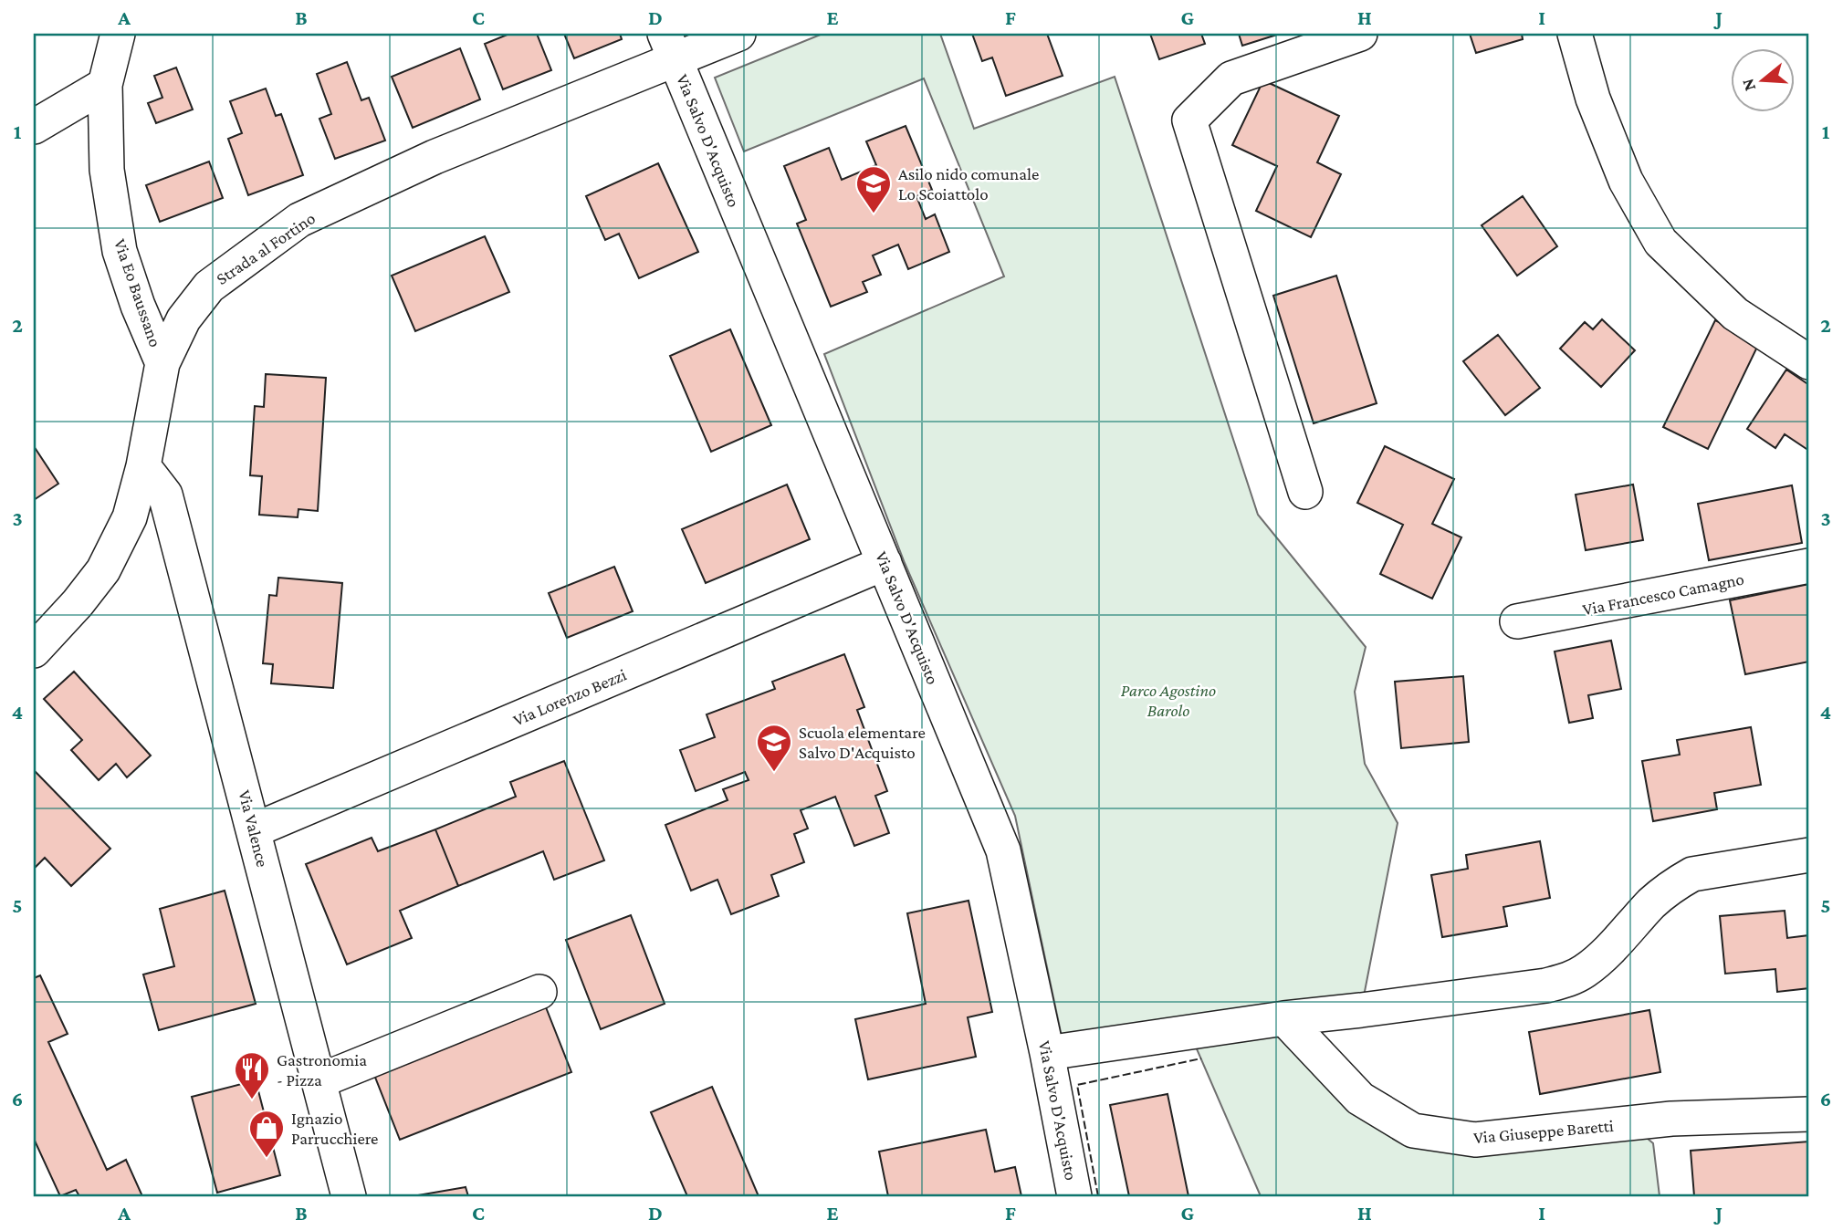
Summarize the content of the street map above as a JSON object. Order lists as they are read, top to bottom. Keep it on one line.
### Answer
{"streets":{"street":["Via Salvo D'Acquisto","Strada al Fortino","Via Eo Baussano","Via Francesco Camagno","Via Lorenzo Bezzi","Via Valence","Via Giuseppe Baretti"]},"crossings":[["Via Salvo D'Acquisto","Strada al Fortino"],["Via Salvo D'Acquisto","Via Lorenzo Bezzi"],["Strada al Fortino","Via Eo Baussano"],["Strada al Fortino","Via Valence"],["Via Lorenzo Bezzi","Via Valence"]],"parks":["Parco Agostino Barolo"],"places":{"school or university":["Asilo nido comunale Lo Scoiattolo","Scuola elementare Salvo D'Acquisto"],"restaurant":["Gastronomia - Pizza"],"shop":["Ignazio Parrucchiere"]},"north":"left","grid":{"columns":["A","B","C","D","E","F","G","H","I","J"],"rows":["1","2","3","4","5","6"]}}
